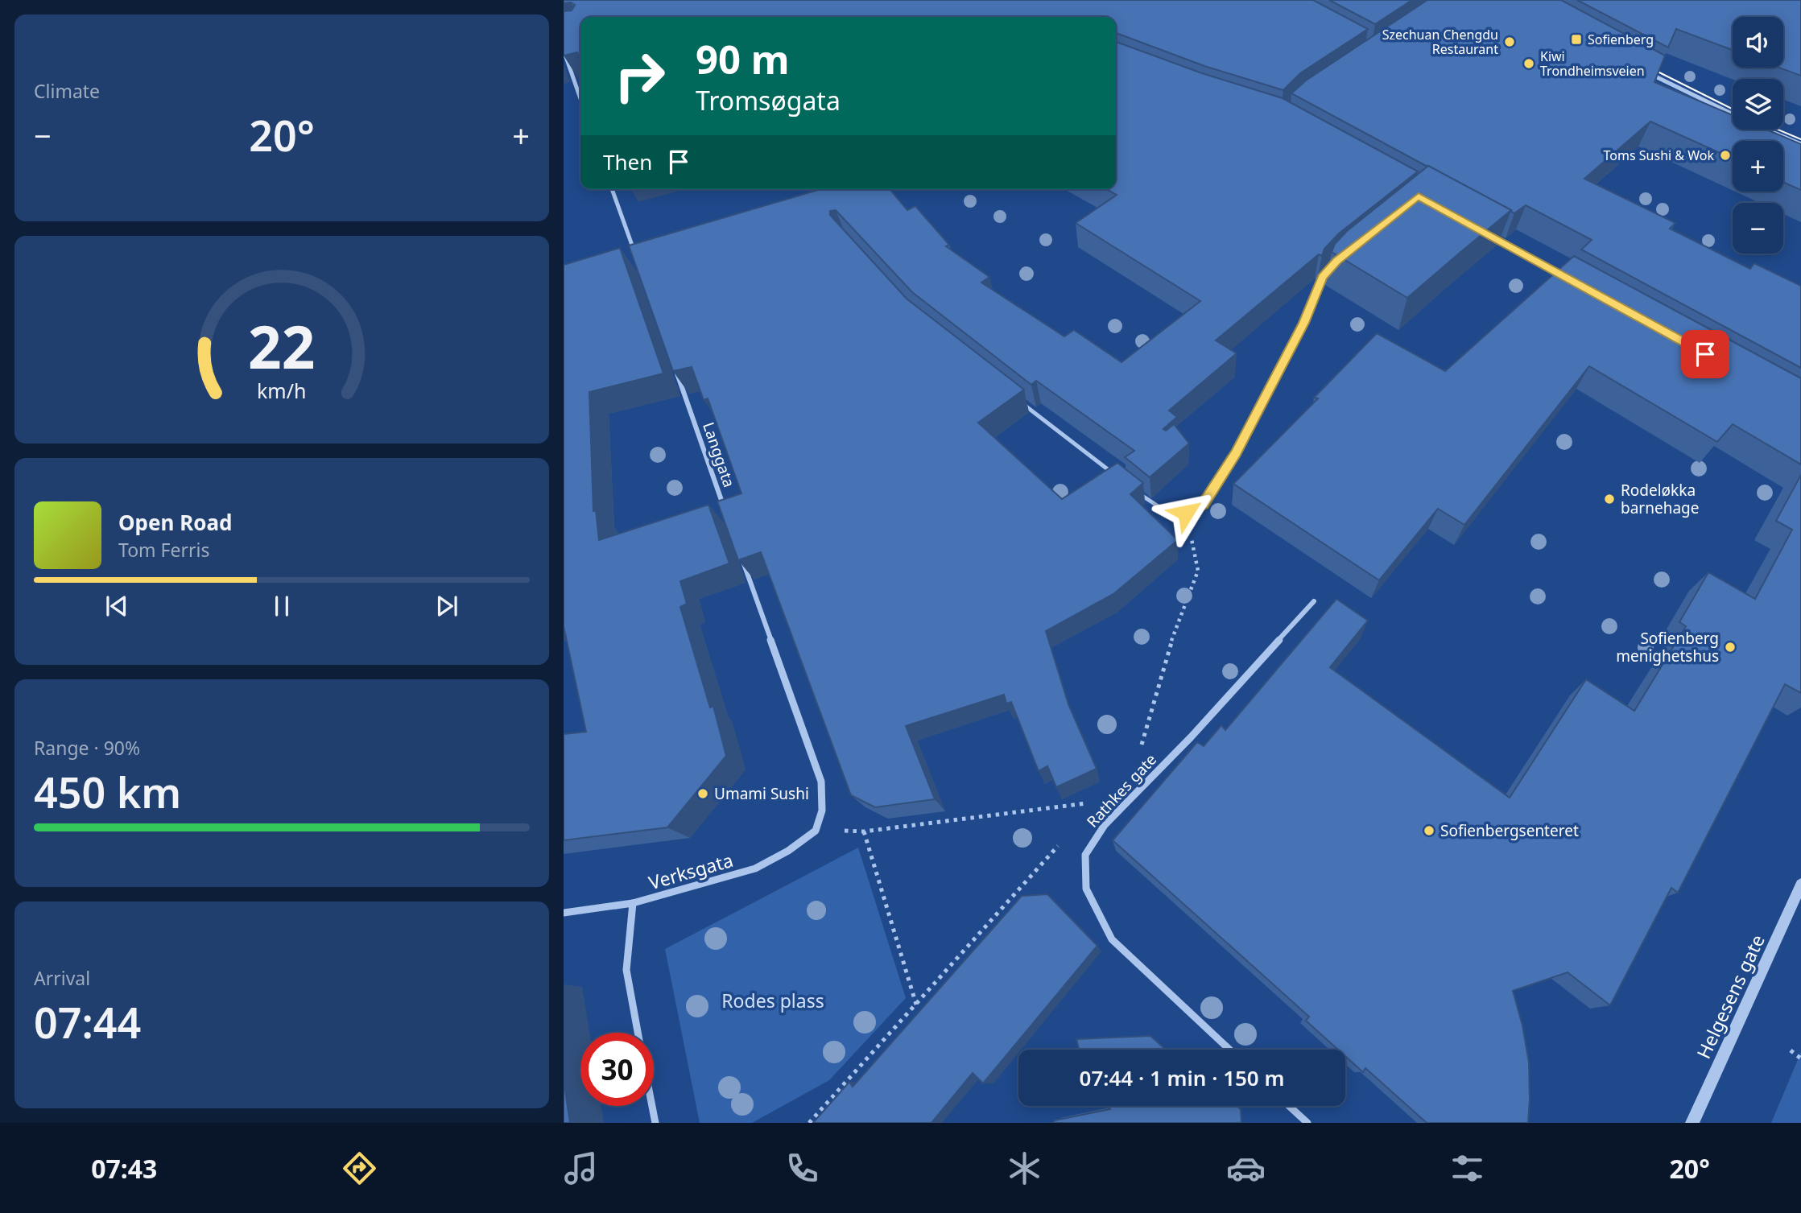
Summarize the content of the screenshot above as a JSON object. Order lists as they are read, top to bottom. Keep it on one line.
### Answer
{"streets":{"street":["Langgata","Rathkes gate","Verksgata","Helgesens gate"]},"parks":["Rodes plass"],"places":{"transit":["Sofienberg"],"other":["Szechuan Chengdu Restaurant","Kiwi Trondheimsveien","Toms Sushi & Wok","Rodeløkka barnehage","Sofienberg menighetshus","Umami Sushi","Sofienbergsenteret"]},"page":{"tile":["Climate",["Range · 90%","450 km"],["Arrival","07:44"]],"map_buttons":["+","−"],"turn":["90 m","Tromsøgata"],"heat":["−","20°","+"],"then":"Then","song":["Open Road","Tom Ferris"],"limit":"30","trip":"07:44 · 1 min · 150 m","tabs":["07:43","20°"],"gauge":["22","km/h"]}}
